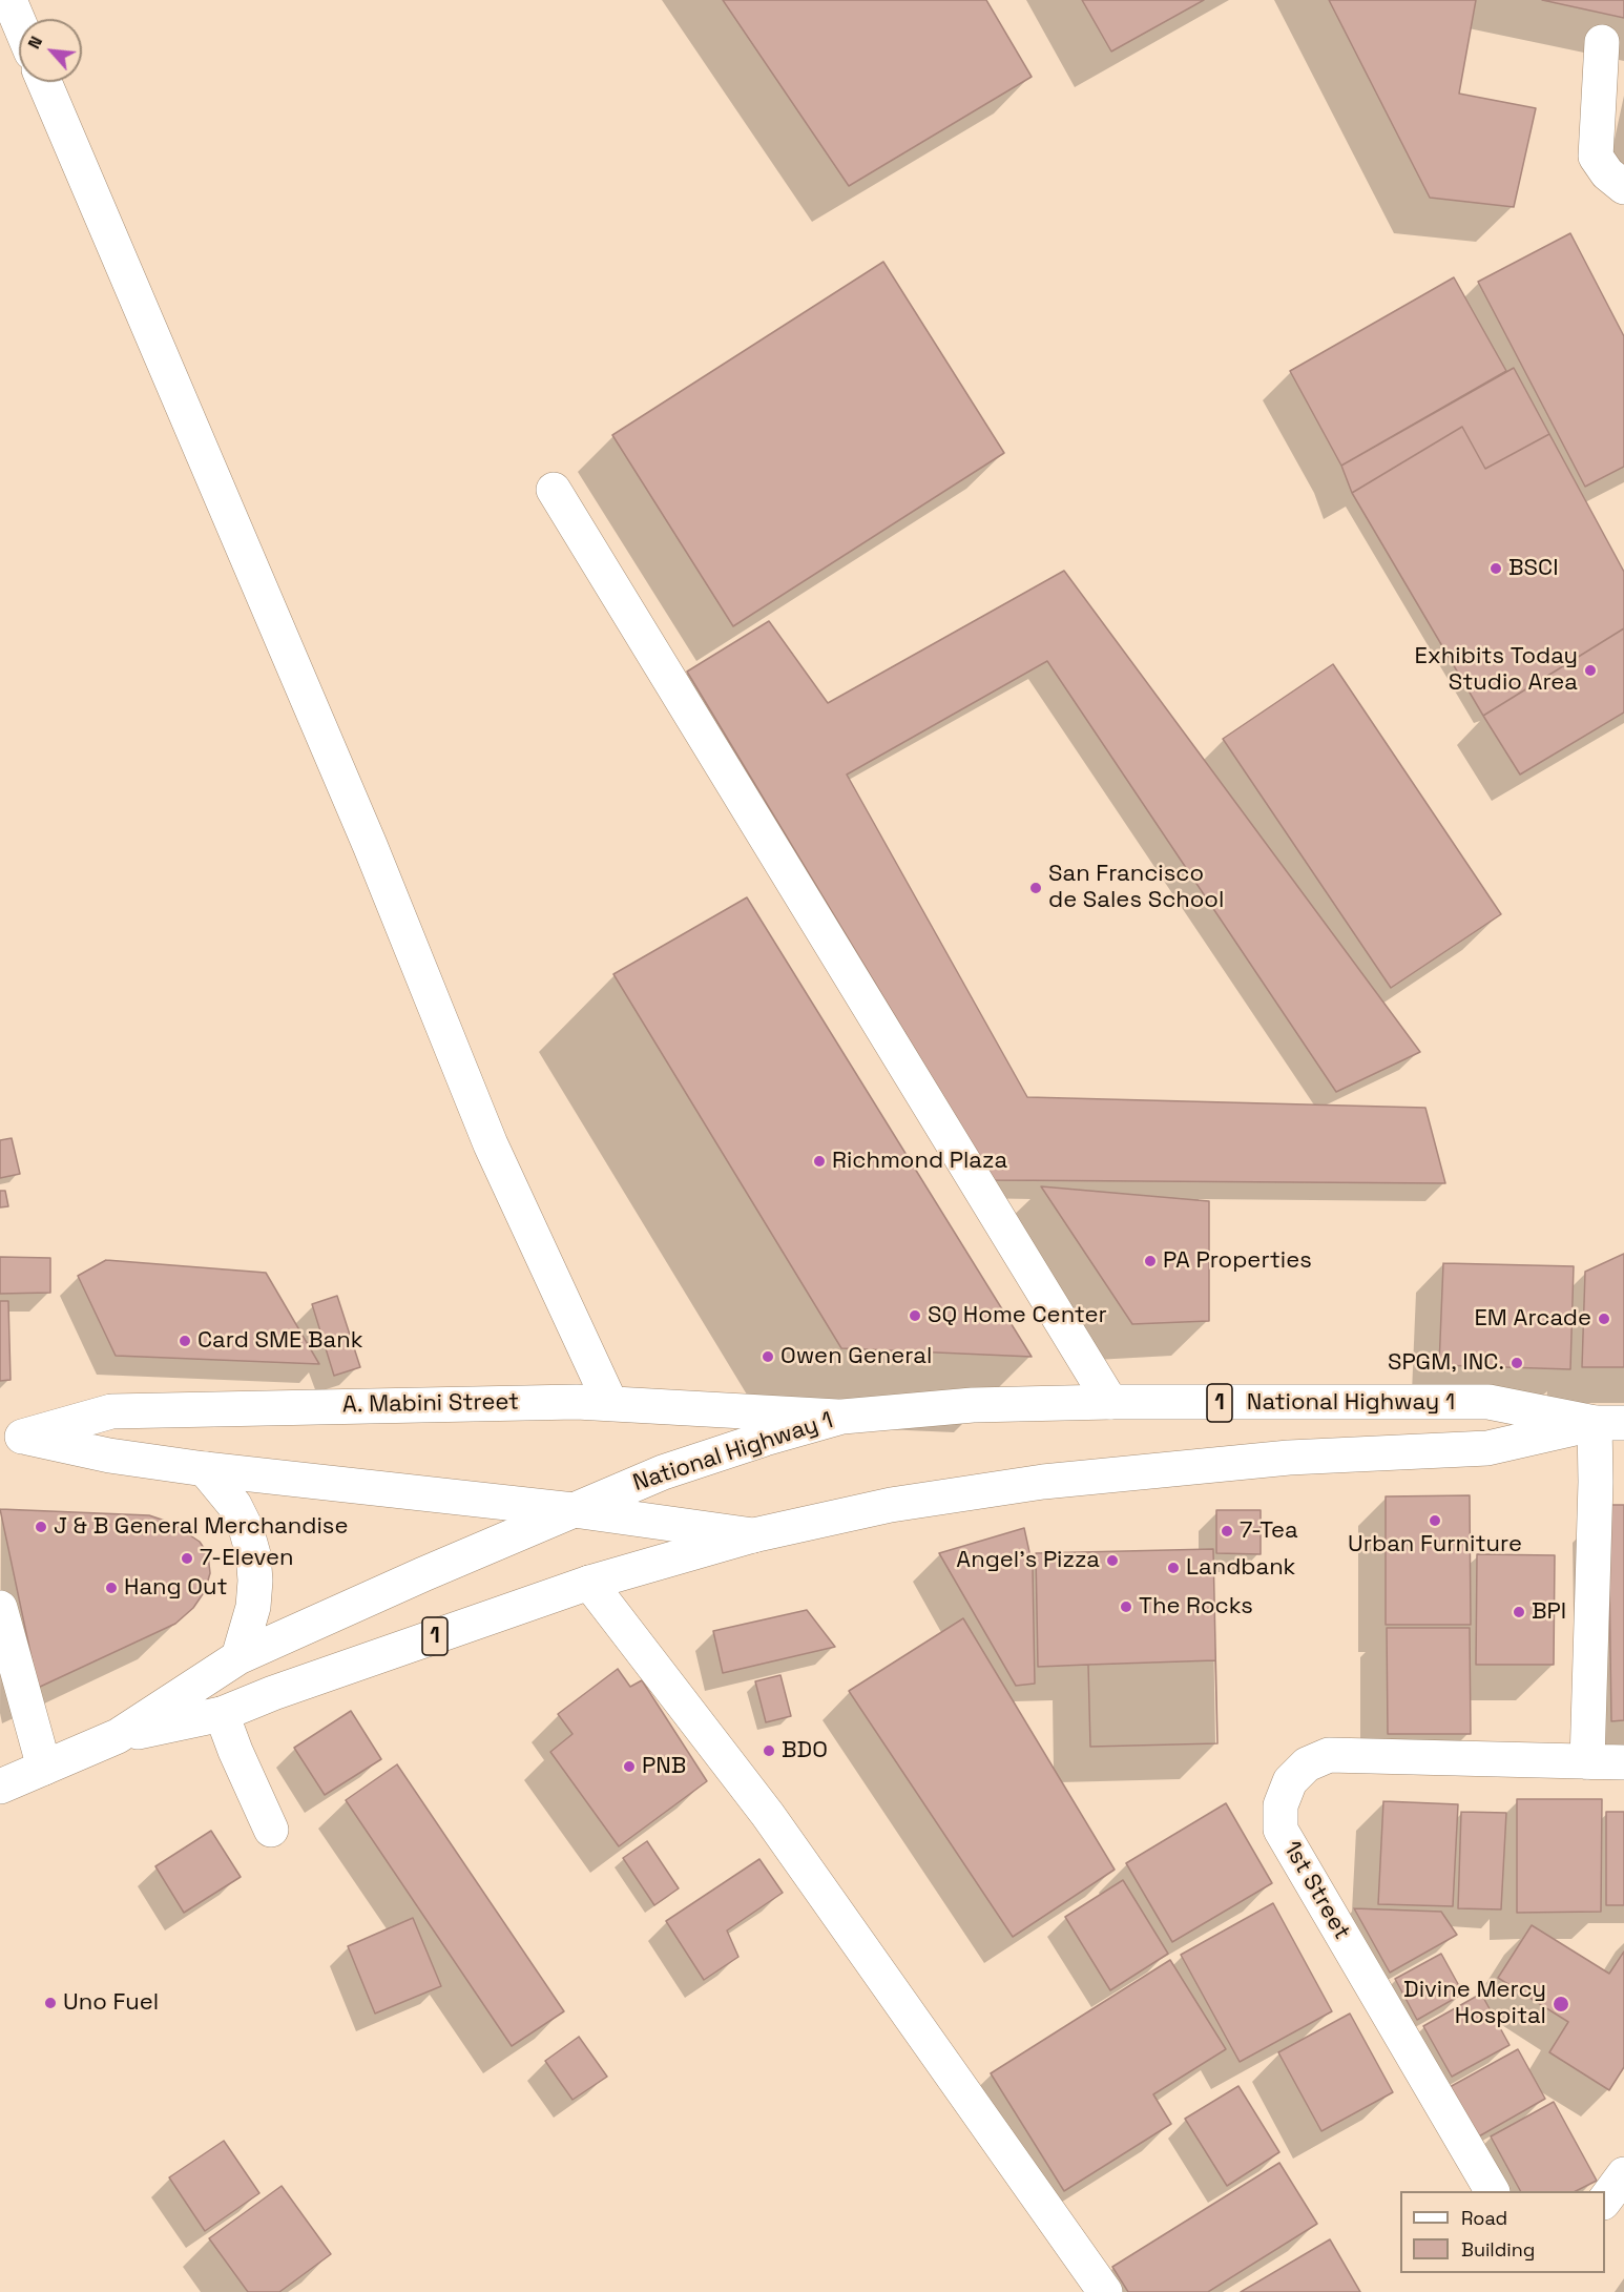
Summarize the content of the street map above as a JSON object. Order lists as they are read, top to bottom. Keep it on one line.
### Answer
{"streets":{"main road":["1","National Highway 1","A. Mabini Street","1st Street"]},"crossings":[["National Highway 1","A. Mabini Street"]],"places":["BSCI","Exhibits Today Studio Area","San Francisco de Sales School","Richmond Plaza","PA Properties","SQ Home Center","EM Arcade","Card SME Bank","Owen General","SPGM, INC.","Urban Furniture","J & B General Merchandise","7-Tea","7-Eleven","Angel's Pizza","Landbank","Hang Out","The Rocks","BPI","BDO","PNB","Uno Fuel","Divine Mercy Hospital"],"legend":["Road","Building"],"north":"top left"}
